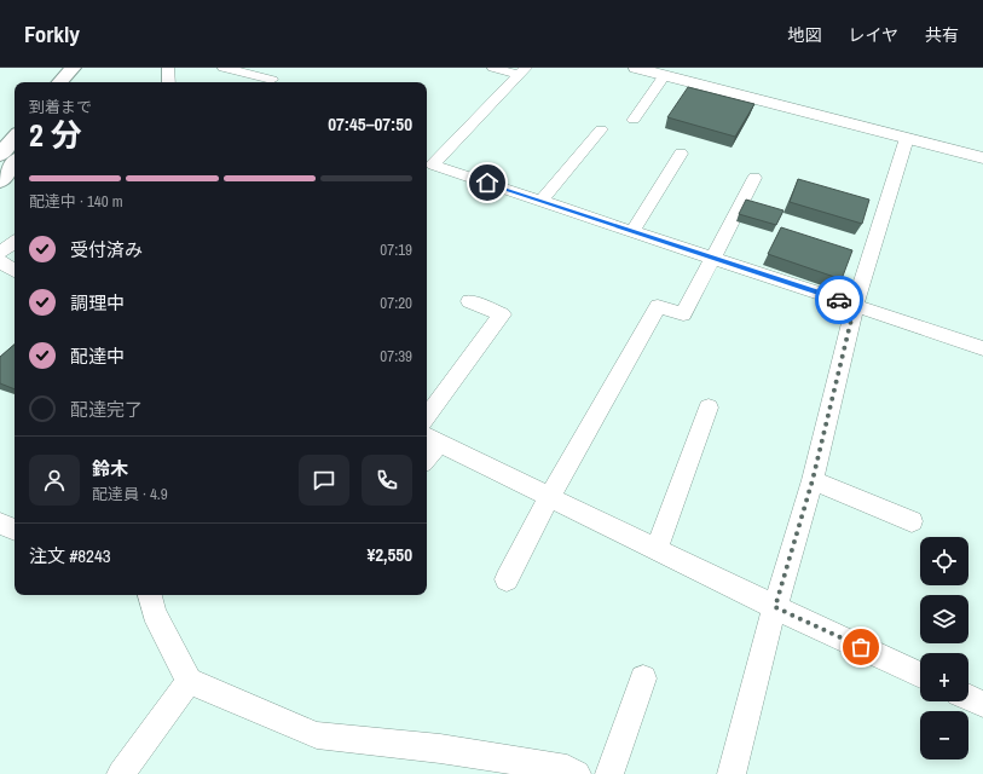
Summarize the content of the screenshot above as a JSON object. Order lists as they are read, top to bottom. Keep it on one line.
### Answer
{"page":{"header":"Forkly","nav":["地図","レイヤ","共有"],"heading":["2 分","到着まで","07:45–07:50"],"panel":["鈴木","配達員 · 4.9","注文 #8243","¥2,550"],"bar":"配達中 · 140 m","list":[["受付済み","07:19"],["調理中","07:20"],["配達中","07:39"],"配達完了"],"map_buttons":["+","−"]}}
